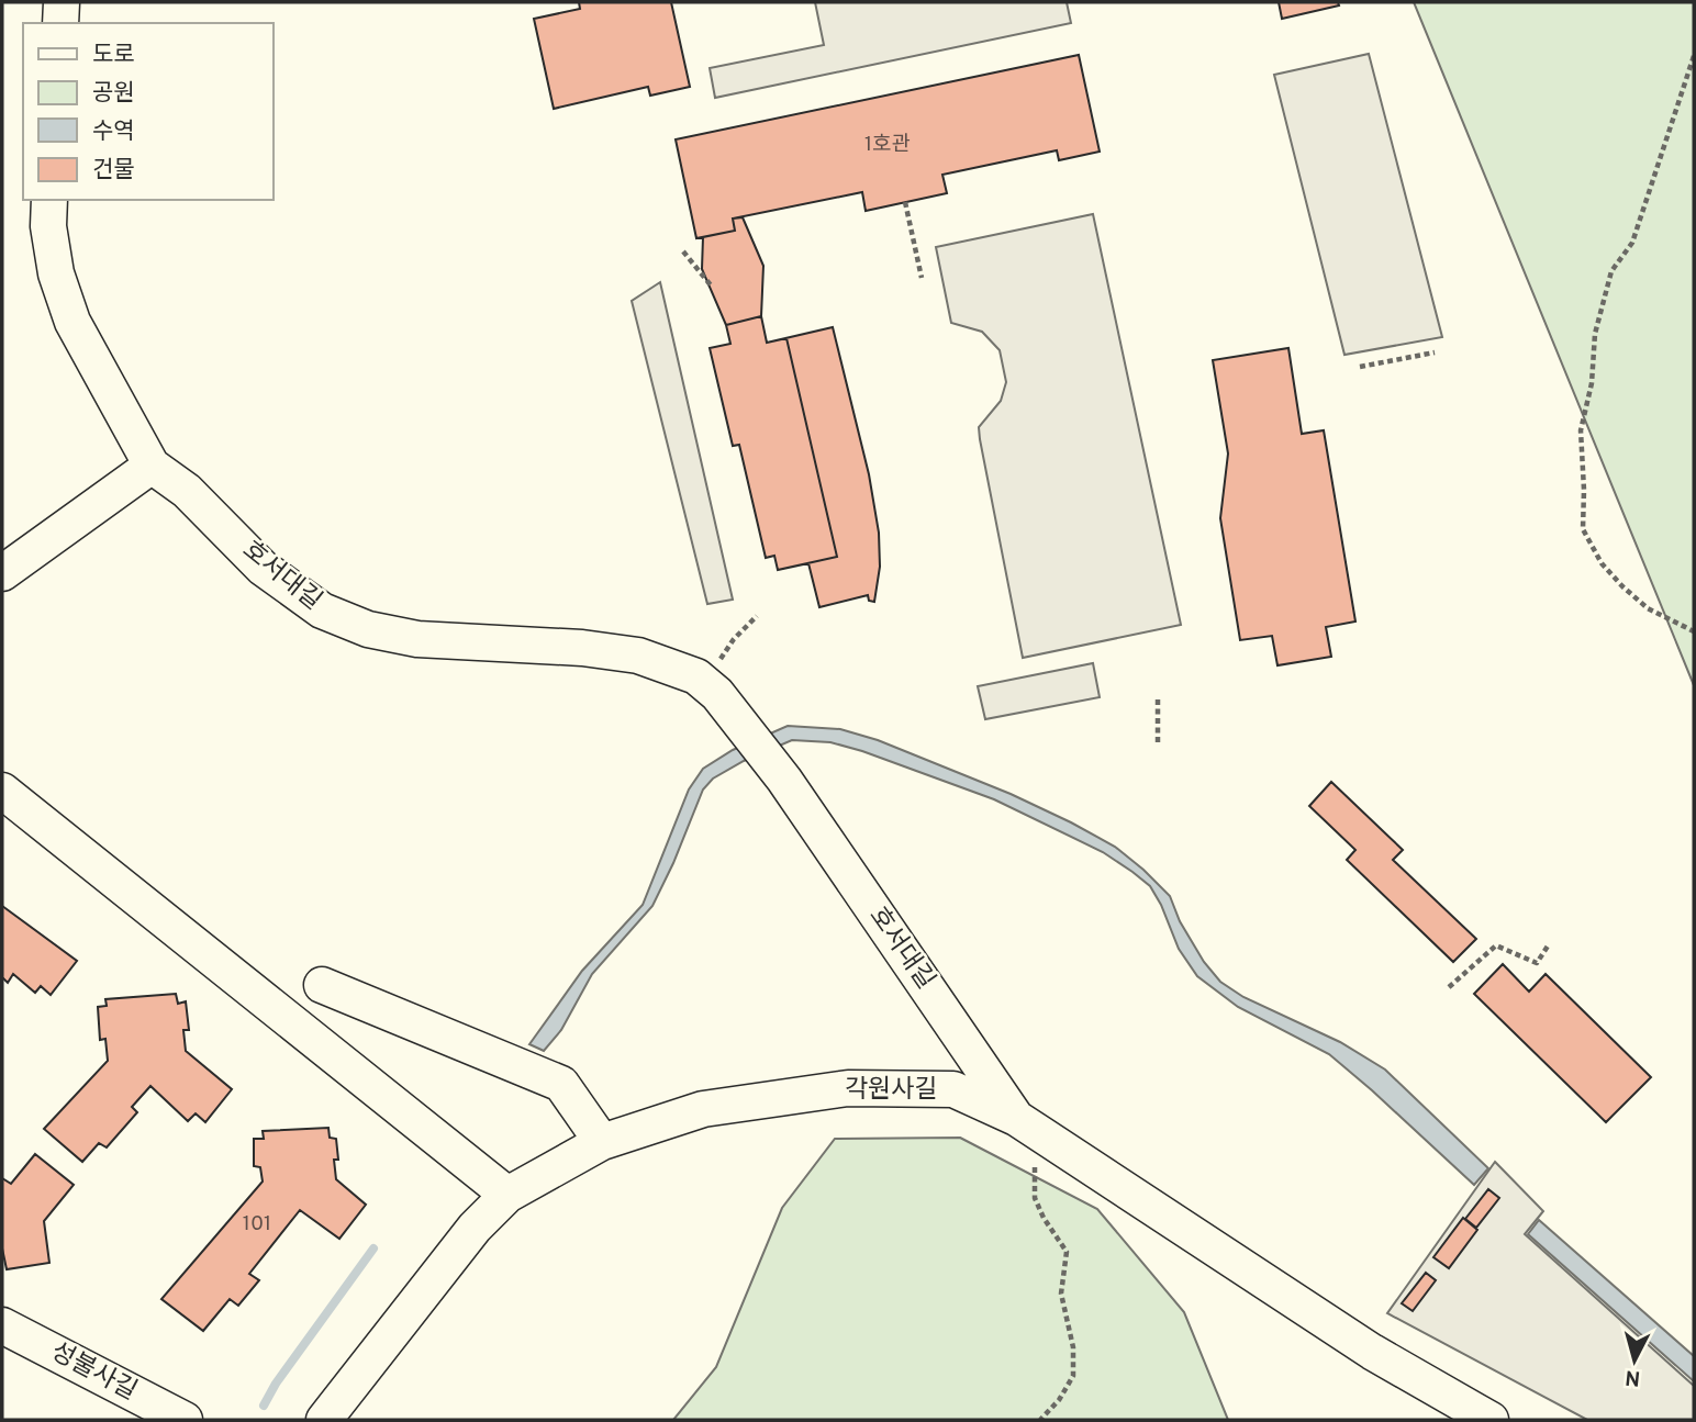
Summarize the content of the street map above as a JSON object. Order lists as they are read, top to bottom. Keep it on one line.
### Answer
{"streets":{"street":["호서대길","각원사길","성불사길"]},"crossings":[["호서대길","각원사길"]],"house_numbers":["1호관","101"],"legend":["도로","공원","수역","건물"],"north":"bottom"}
